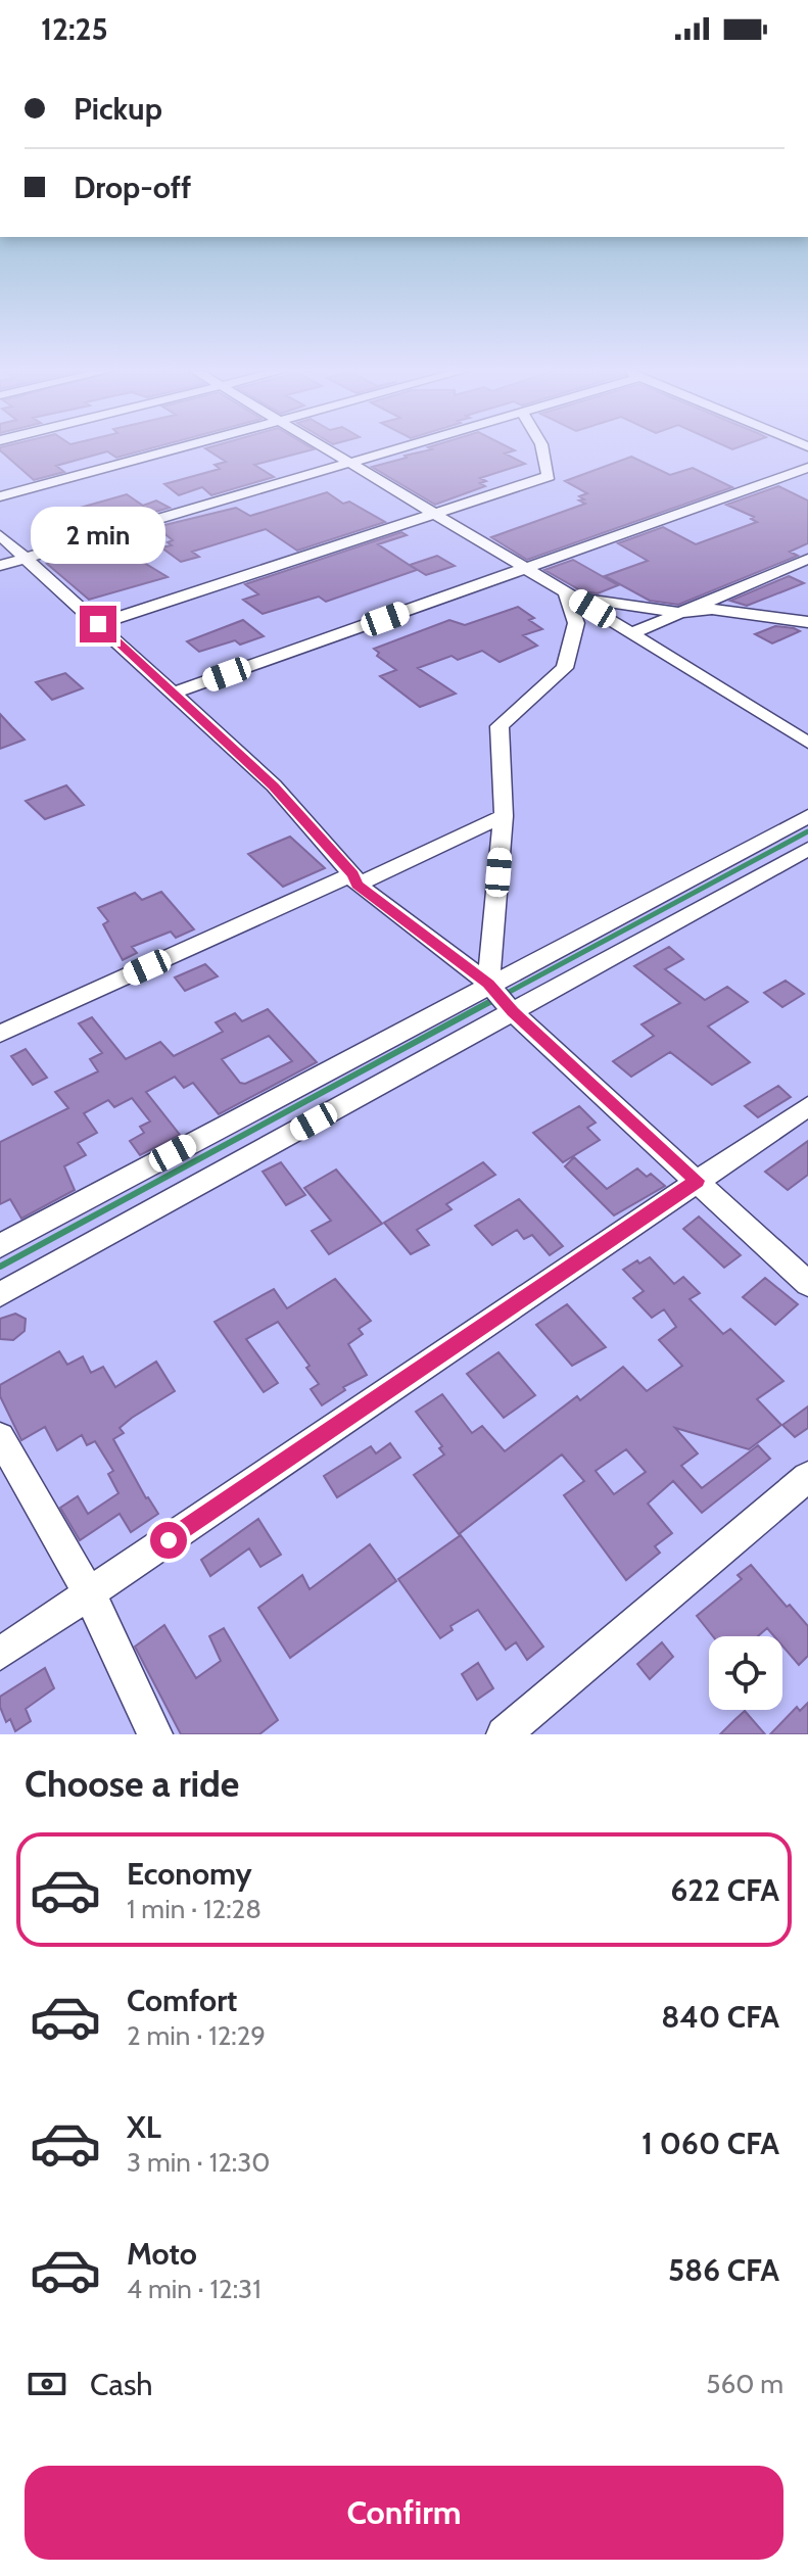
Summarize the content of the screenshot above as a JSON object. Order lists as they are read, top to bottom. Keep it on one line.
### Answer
{"page":{"status":"12:25","banner":["Pickup","Drop-off"],"bubble":"2 min","heading":"Choose a ride","list":[{"name":"Economy","note":"1 min · 12:28","value":"622 CFA"},{"name":"Comfort","note":"2 min · 12:29","value":"840 CFA"},{"name":"XL","note":"3 min · 12:30","value":"1 060 CFA"},{"name":"Moto","note":"4 min · 12:31","value":"586 CFA"}],"pay":["Cash","560 m"],"buttons":"Confirm"}}
